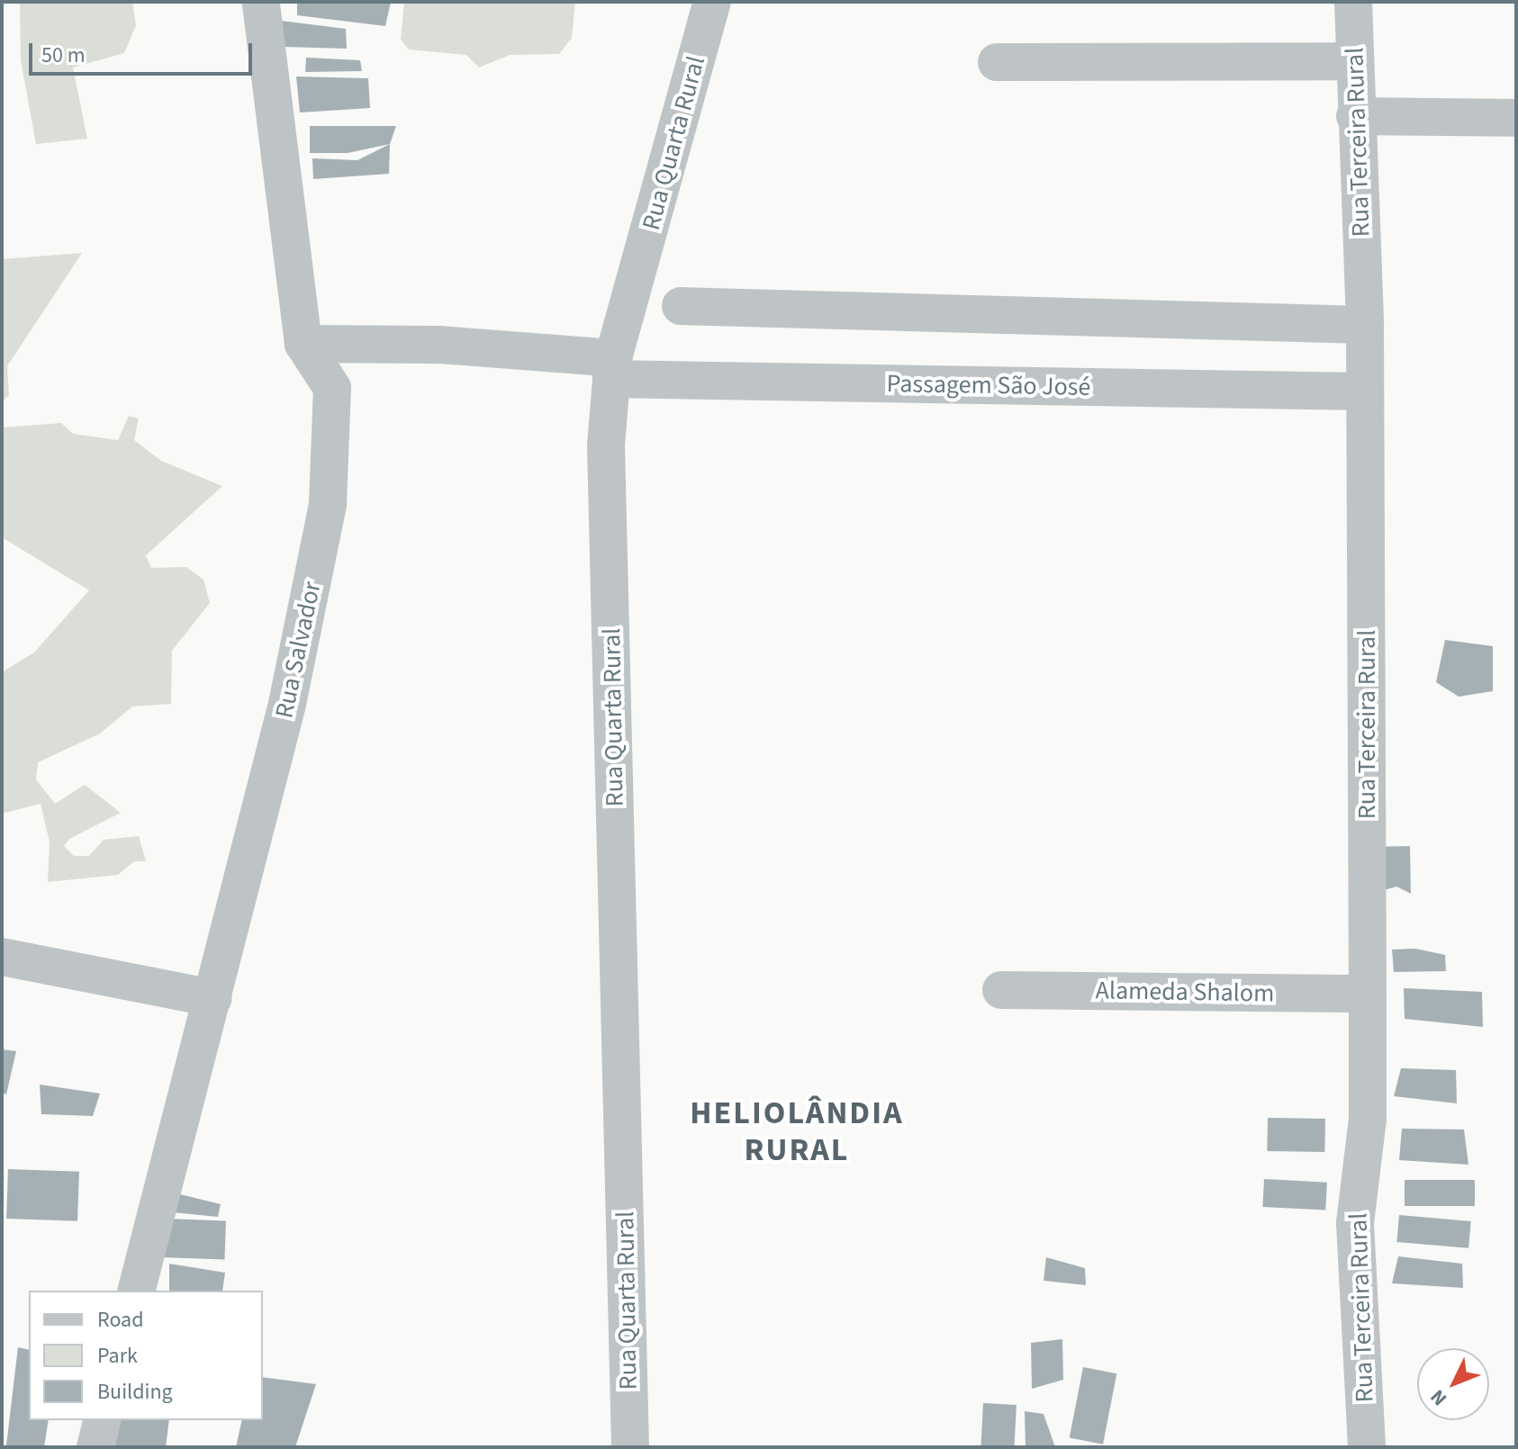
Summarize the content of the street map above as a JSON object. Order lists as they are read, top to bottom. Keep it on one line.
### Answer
{"streets":{"street":["Rua Terceira Rural","Rua Quarta Rural","Passagem São José","Rua Salvador","Alameda Shalom"]},"crossings":[["Rua Terceira Rural","Passagem São José"],["Rua Terceira Rural","Alameda Shalom"],["Rua Quarta Rural","Passagem São José"],["Passagem São José","Rua Salvador"]],"districts":["HELIOLÂNDIA RURAL"],"legend":["Road","Park","Building"],"scale_bar":"50 m","north":"bottom left"}
